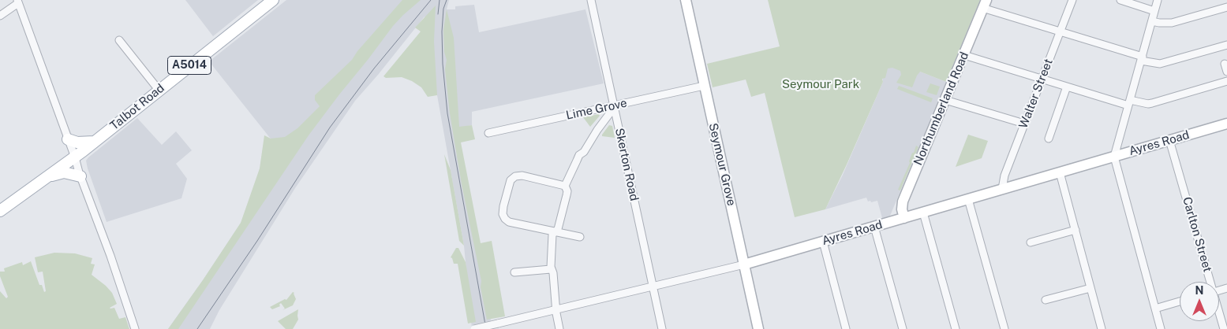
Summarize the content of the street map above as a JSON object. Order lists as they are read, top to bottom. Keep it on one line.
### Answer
{"streets":{"main road":["A5014","Talbot Road","Northumberland Road","Ayres Road","Seymour Grove"],"street":["Walter Street","Lime Grove","Skerton Road","Carlton Street"]},"crossings":[["Walter Street","Ayres Road"],["Northumberland Road","Ayres Road"],["Lime Grove","Skerton Road"],["Lime Grove","Seymour Grove"],["Ayres Road","Skerton Road"],["Ayres Road","Seymour Grove"],["Ayres Road","Carlton Street"]],"parks":["Seymour Park"],"north":"top"}
